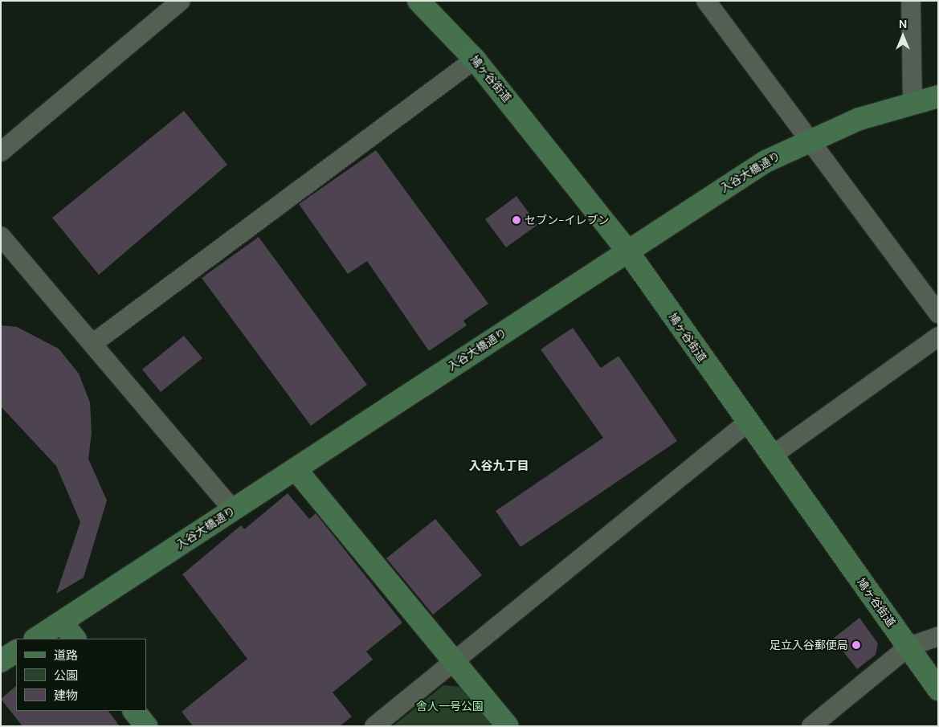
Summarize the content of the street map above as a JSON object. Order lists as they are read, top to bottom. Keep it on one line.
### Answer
{"streets":{"street":["鳩ヶ谷街道","入谷大橋通り"]},"crossings":[["鳩ヶ谷街道","入谷大橋通り"]],"districts":["入谷九丁目"],"parks":["舎人一号公園"],"places":["セブン-イレブン","足立入谷郵便局"],"legend":["道路","公園","建物"],"north":"top"}
